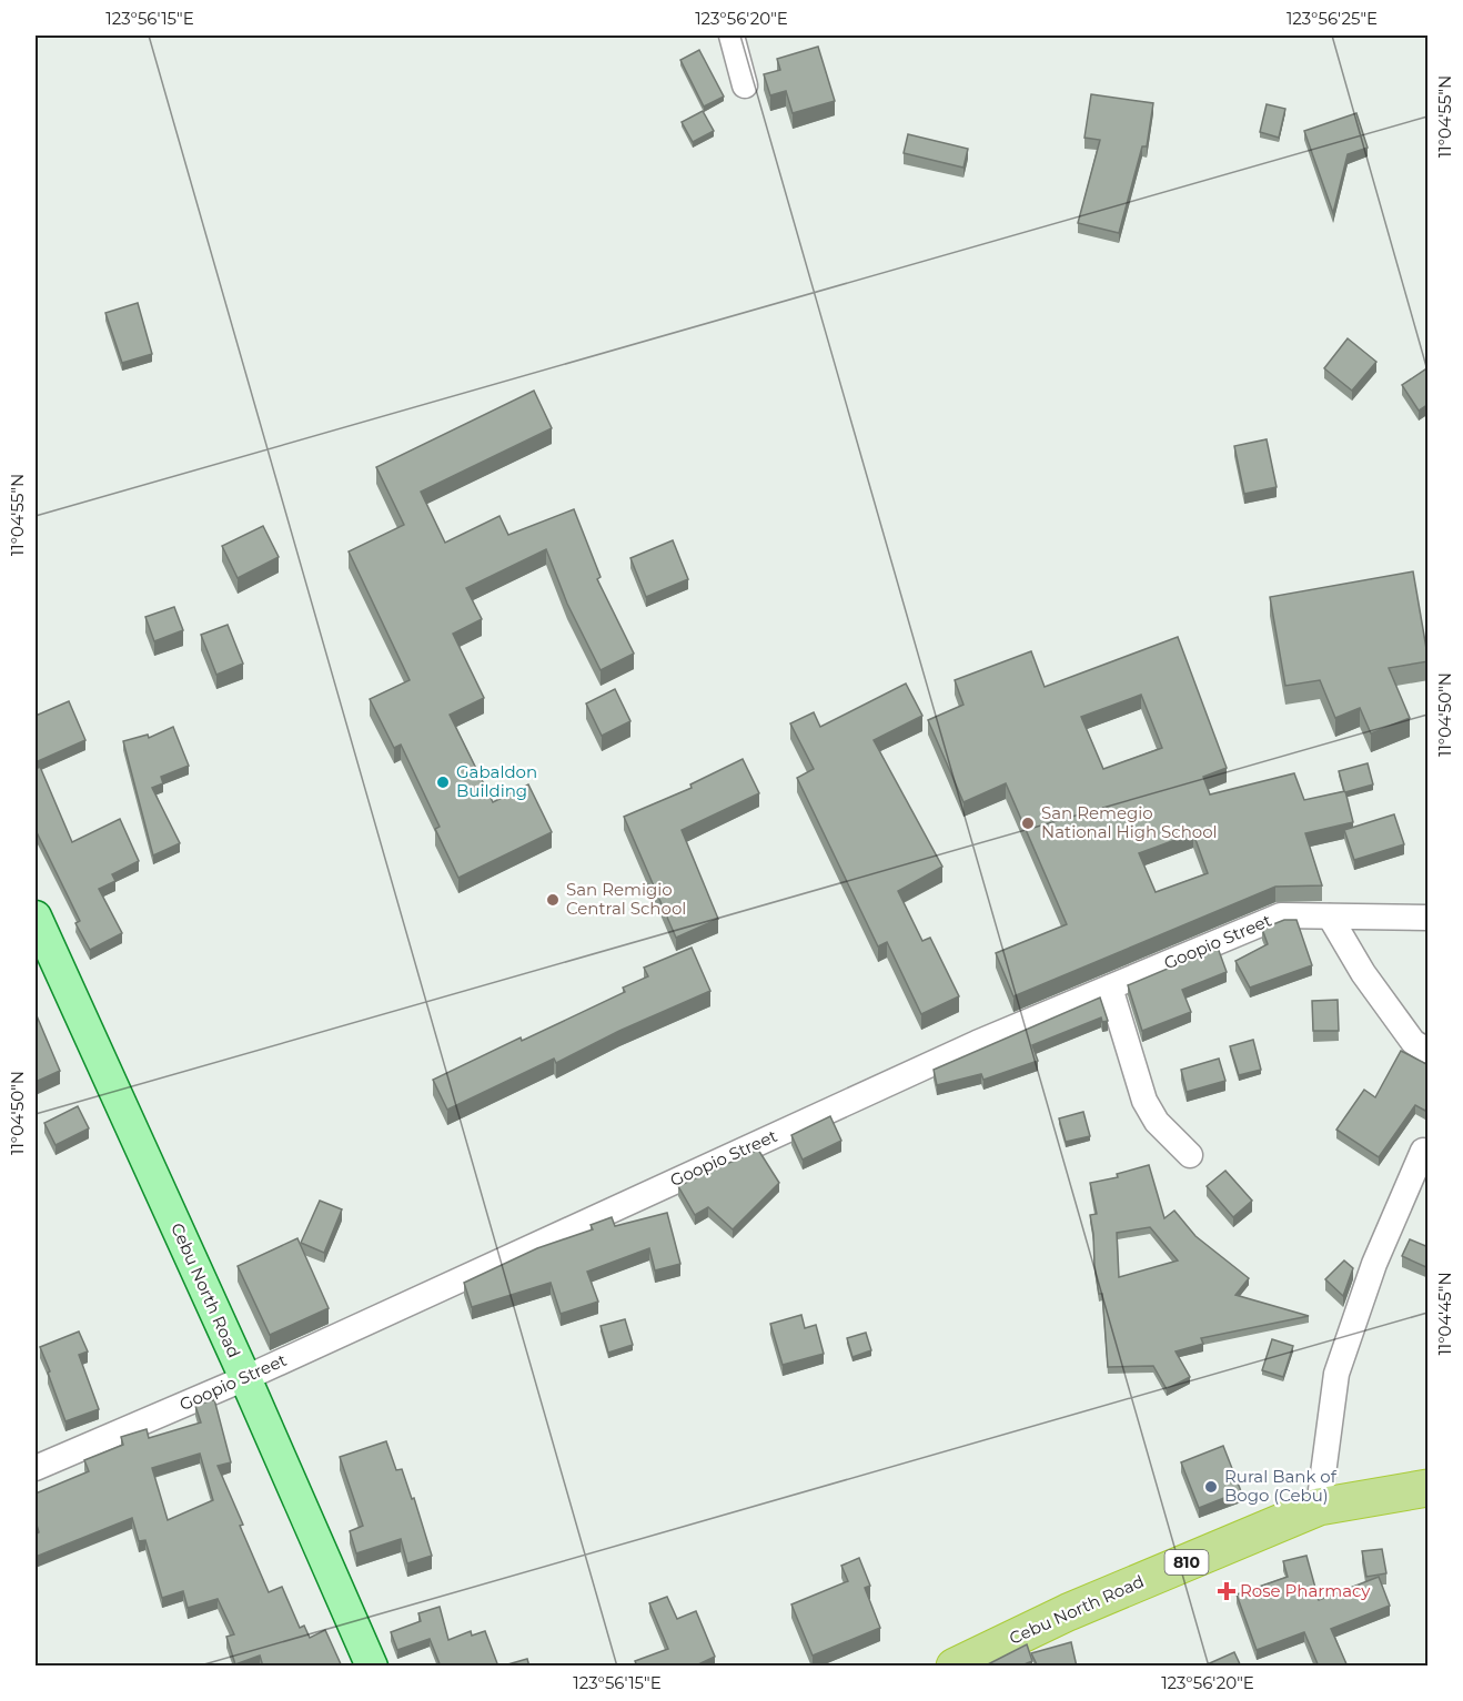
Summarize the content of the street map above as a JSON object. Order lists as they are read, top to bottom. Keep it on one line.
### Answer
{"streets":{"highway":["Cebu North Road","810"],"street":["Goopio Street"]},"crossings":[["Goopio Street","Cebu North Road"]],"places":{"other":["Gabaldon Building","San Remegio National High School","San Remigio Central School","Rural Bank of Bogo (Cebu)"],"health":["Rose Pharmacy"]},"coordinates":["123°56'15\"E","123°56'20\"E","123°56'25\"E","11°04'55\"N","11°04'50\"N","11°04'45\"N"]}
